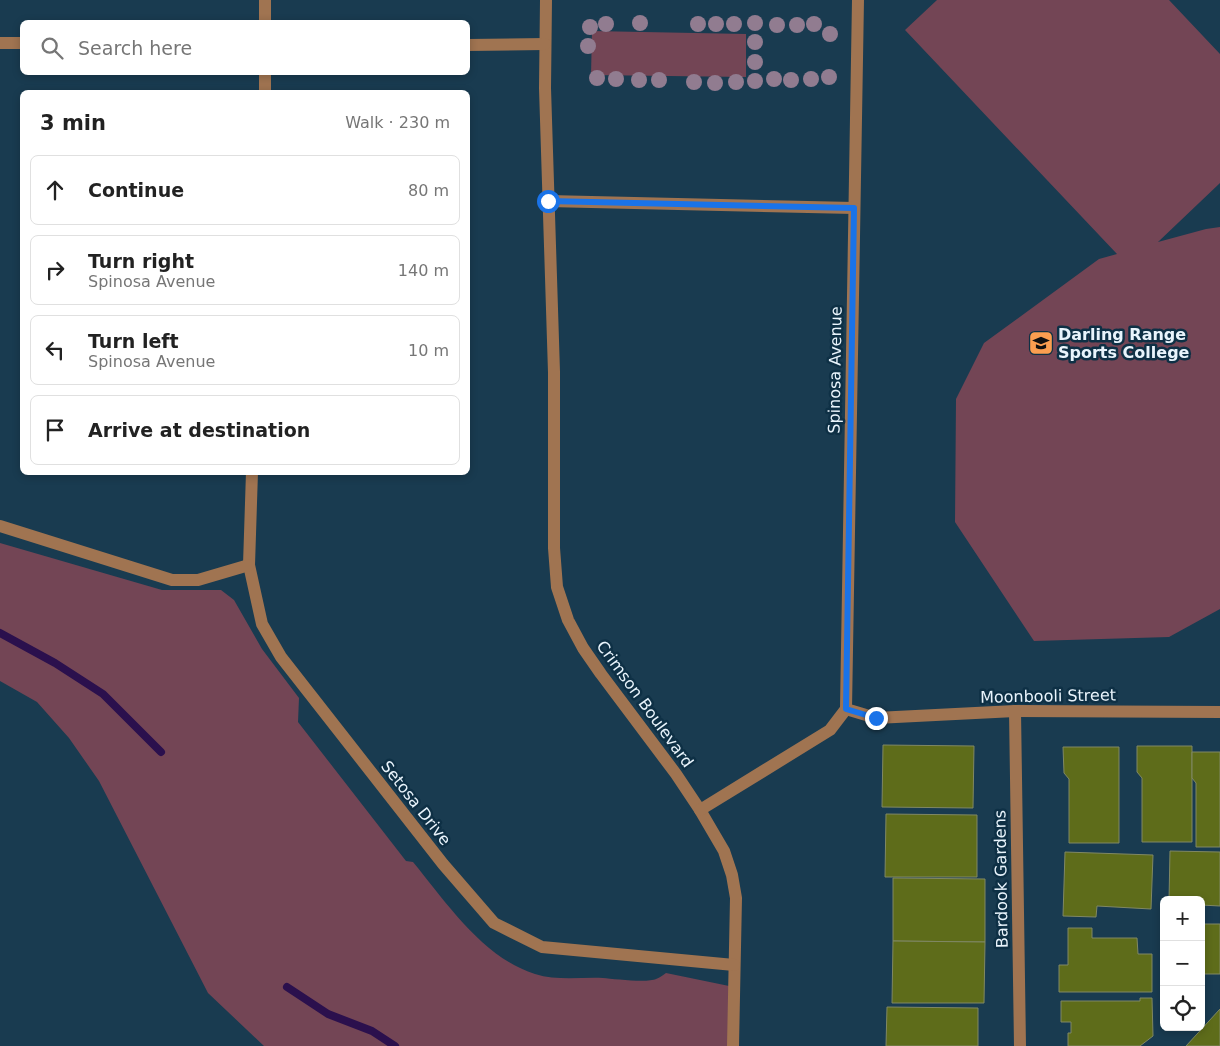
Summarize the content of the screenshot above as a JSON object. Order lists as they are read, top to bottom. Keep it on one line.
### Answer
{"streets":{"street":["Spinosa Avenue","Moonbooli Street","Crimson Boulevard","Setosa Drive","Bardook Gardens"]},"crossings":[["Spinosa Avenue","Moonbooli Street"],["Moonbooli Street","Bardook Gardens"],["Crimson Boulevard","Setosa Drive"]],"places":{"school or university":["Darling Range Sports College"]},"page":{"search":"Search here","heading":["3 min","Walk · 230 m"],"list":[["Continue","80 m"],["Turn right","Spinosa Avenue","140 m"],["Turn left","Spinosa Avenue","10 m"],"Arrive at destination"],"map_buttons":["+","−"]}}
